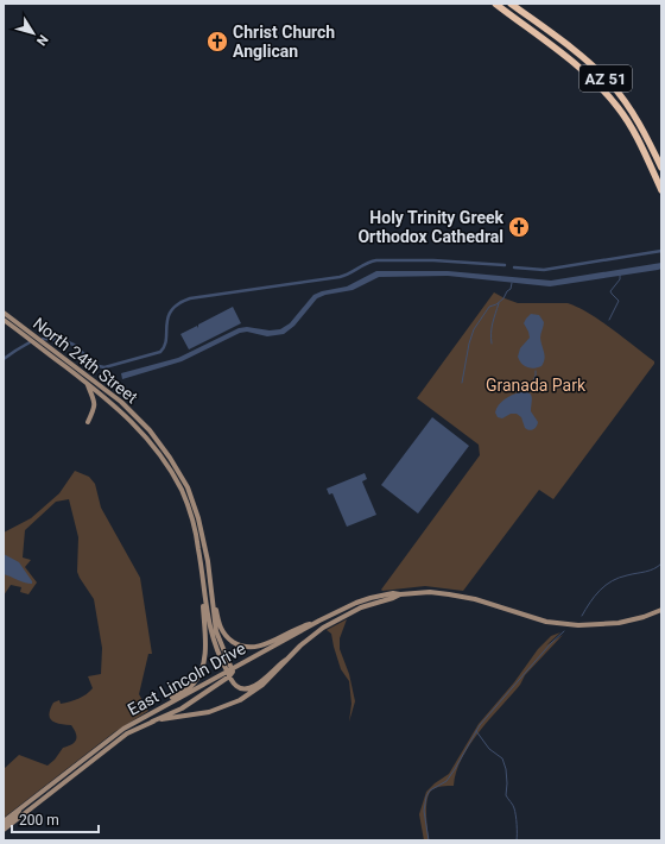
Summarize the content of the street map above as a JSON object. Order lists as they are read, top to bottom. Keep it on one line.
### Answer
{"streets":{"highway":["AZ 51"],"main road":["North 24th Street","East Lincoln Drive"]},"crossings":[["North 24th Street","East Lincoln Drive"]],"parks":["Granada Park"],"places":{"church":["Christ Church Anglican","Holy Trinity Greek Orthodox Cathedral"]},"scale_bar":"200 m","north":"bottom right"}
